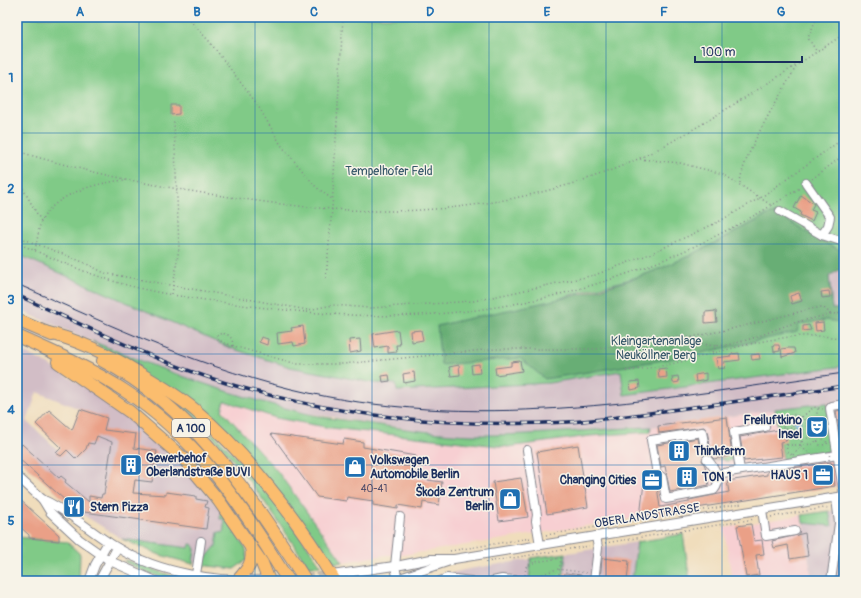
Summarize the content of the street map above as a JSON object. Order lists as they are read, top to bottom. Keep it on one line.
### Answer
{"streets":{"highway":["A 100"],"street":["OBERLANDSTRASSE"]},"parks":["Tempelhofer Feld","Kleingartenanlage Neuköllner Berg"],"places":{"theatre":["Freiluftkino Insel"],"building":["Thinkfarm","Gewerbehof Oberlandstraße BUVI","TON 1"],"shop":["Volkswagen Automobile Berlin","Škoda Zentrum Berlin"],"office":["HAUS 1","Changing Cities"],"restaurant":["Stern Pizza"]},"house_numbers":["40-41"],"scale_bar":"100 m","grid":{"columns":["A","B","C","D","E","F","G"],"rows":["1","2","3","4","5"]}}
